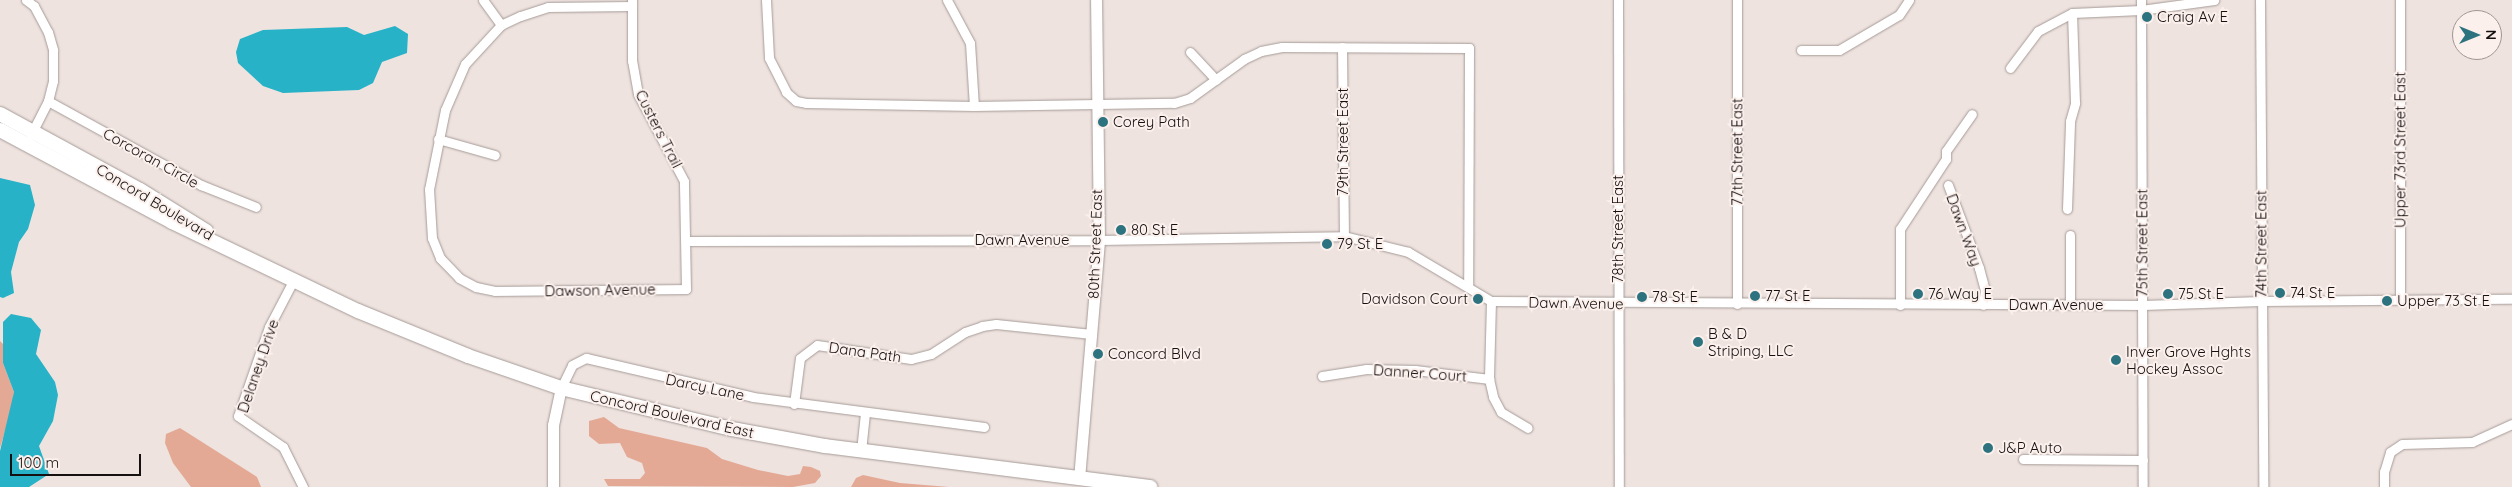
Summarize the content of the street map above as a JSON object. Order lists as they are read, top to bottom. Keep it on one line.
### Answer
{"streets":{"main road":["Concord Boulevard","Concord Boulevard East"],"street":["Custers Trail","79th Street East","Upper 73rd Street East","77th Street East","Corcoran Circle","78th Street East","Dawn Way","Dawn Avenue","75th Street East","80th Street East","74th Street East","Dawson Avenue","Dana Path","Delaney Drive","Danner Court","Darcy Lane"]},"crossings":[["Custers Trail","Dawn Avenue"],["Custers Trail","Dawson Avenue"],["79th Street East","Dawn Avenue"],["Upper 73rd Street East","Dawn Avenue"],["77th Street East","Dawn Avenue"],["Concord Boulevard","Concord Boulevard East"],["78th Street East","Dawn Avenue"],["Dawn Way","Dawn Avenue"],["Dawn Avenue","75th Street East"],["Dawn Avenue","80th Street East"],["Dawn Avenue","74th Street East"],["80th Street East","Dana Path"],["80th Street East","Concord Boulevard East"],["Dana Path","Darcy Lane"],["Delaney Drive","Concord Boulevard East"],["Darcy Lane","Concord Boulevard East"]],"places":["Craig Av E","Corey Path","80 St E","79 St E","74 St E","76 Way E","75 St E","77 St E","78 St E","Davidson Court","Upper 73 St E","B & D Striping, LLC","Concord Blvd","Inver Grove Hghts Hockey Assoc","J&P Auto"],"scale_bar":"100 m","north":"right"}
